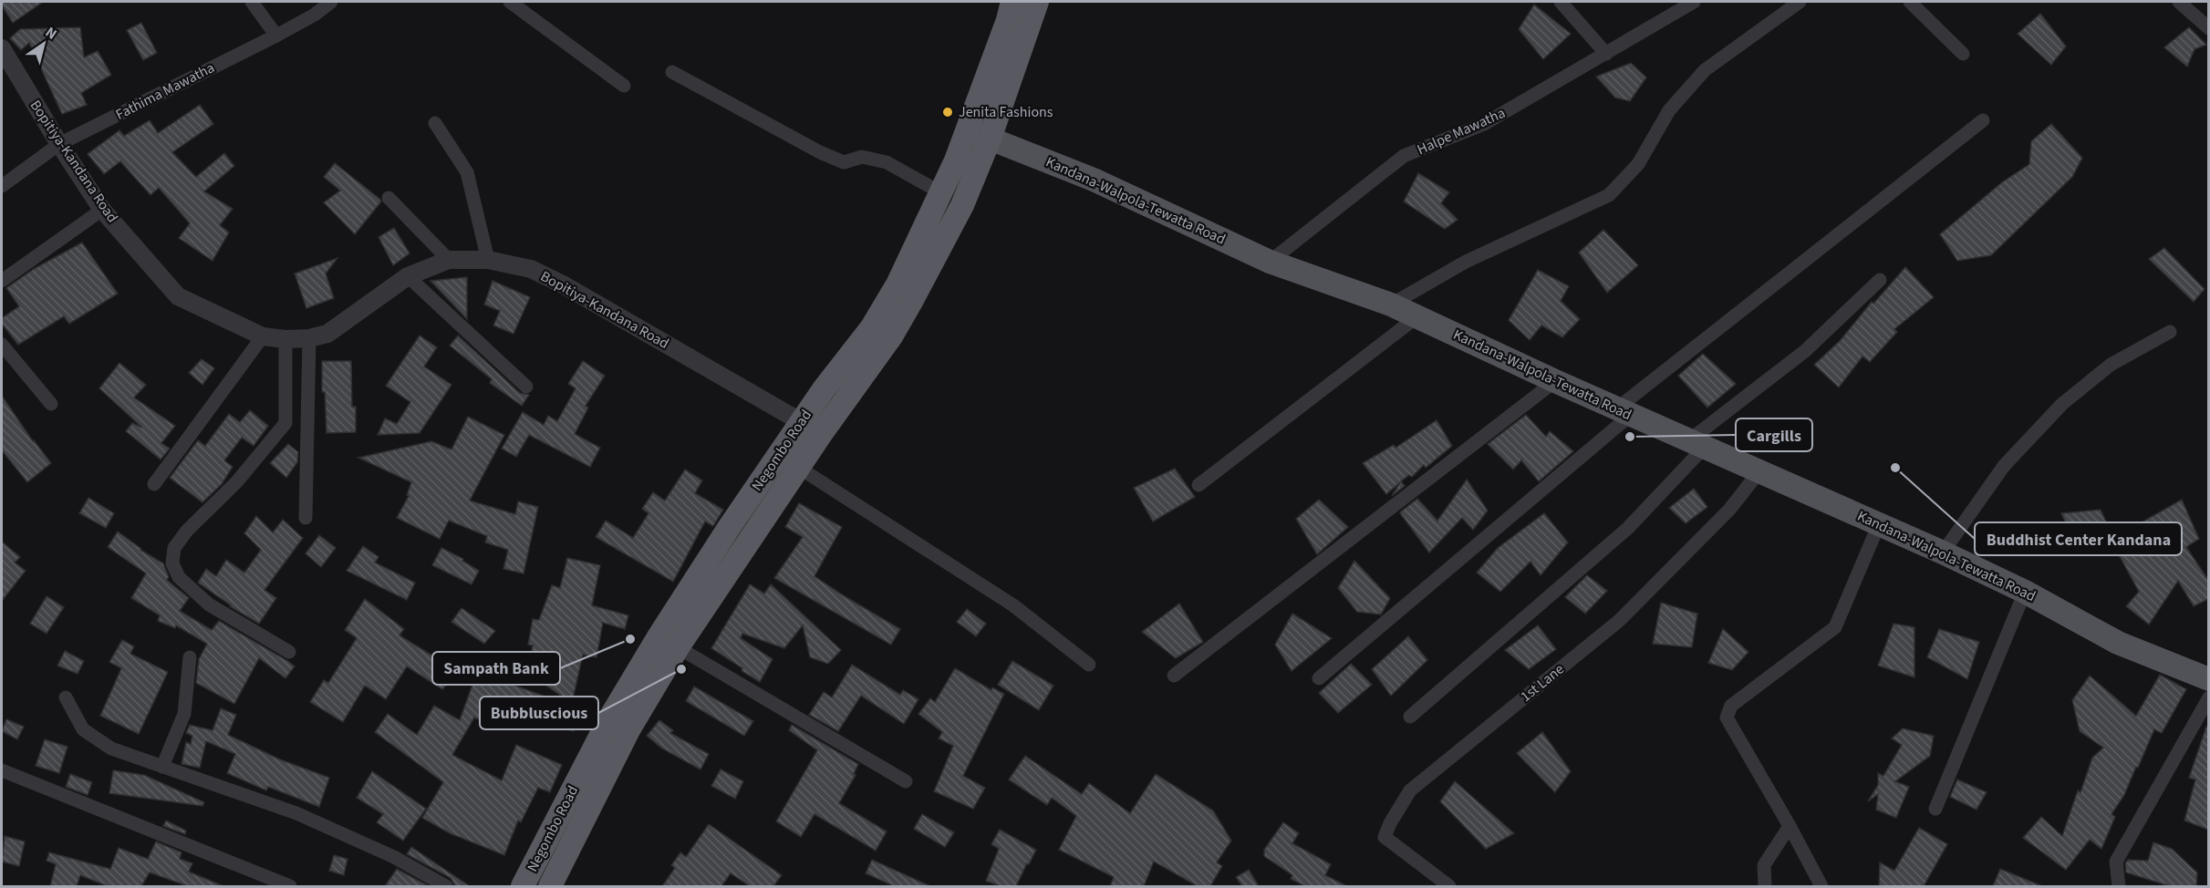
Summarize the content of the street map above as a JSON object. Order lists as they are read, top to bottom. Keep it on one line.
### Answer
{"streets":{"highway":["Negombo Road"],"main road":["Kandana-Walpola-Tewatta Road"],"street":["Fathima Mawatha","Halpe Mawatha","Bopitiya-Kandana Road","1st Lane"]},"crossings":[["Fathima Mawatha","Bopitiya-Kandana Road"],["Halpe Mawatha","Kandana-Walpola-Tewatta Road"],["Bopitiya-Kandana Road","Negombo Road"],["Kandana-Walpola-Tewatta Road","Negombo Road"],["Kandana-Walpola-Tewatta Road","1st Lane"]],"places":["Jenita Fashions","Cargills","Buddhist Center Kandana","Sampath Bank","Bubbluscious"],"north":"top right"}
